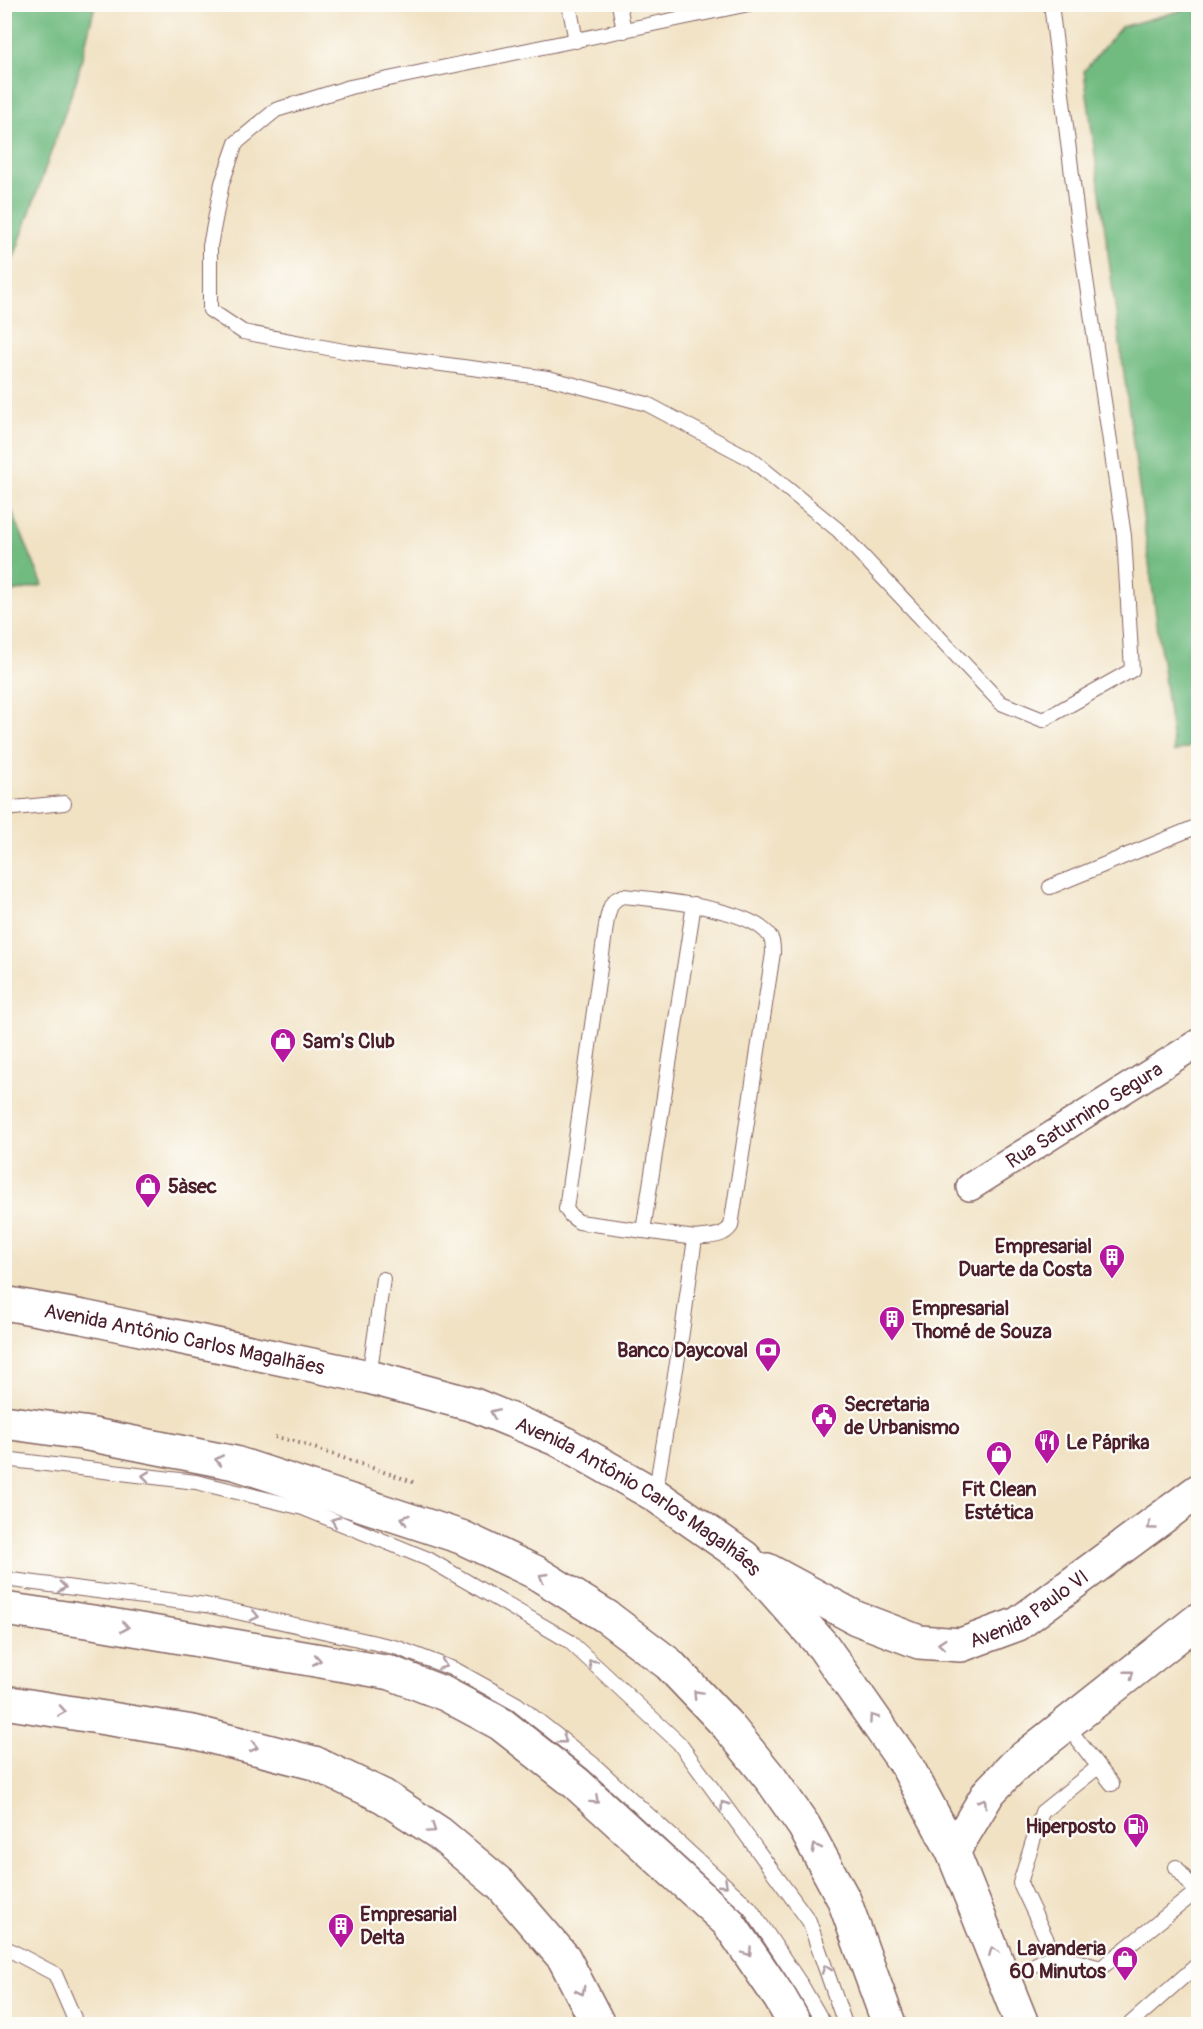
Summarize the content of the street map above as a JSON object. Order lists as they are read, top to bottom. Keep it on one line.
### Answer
{"streets":{"main road":["Avenida Antônio Carlos Magalhães","Avenida Paulo VI"],"street":["Rua Saturnino Segura"]},"crossings":[["Avenida Antônio Carlos Magalhães","Avenida Paulo VI"]],"one_way":["Avenida Paulo VI"],"places":{"shop":["Sam's Club","5àsec","Fit Clean Estética","Lavanderia 60 Minutos"],"building":["Empresarial Duarte da Costa","Empresarial Thomé de Souza","Empresarial Delta"],"bank":["Banco Daycoval"],"public building":["Secretaria de Urbanismo"],"restaurant":["Le Páprika"],"fuel station":["Hiperposto"]}}
